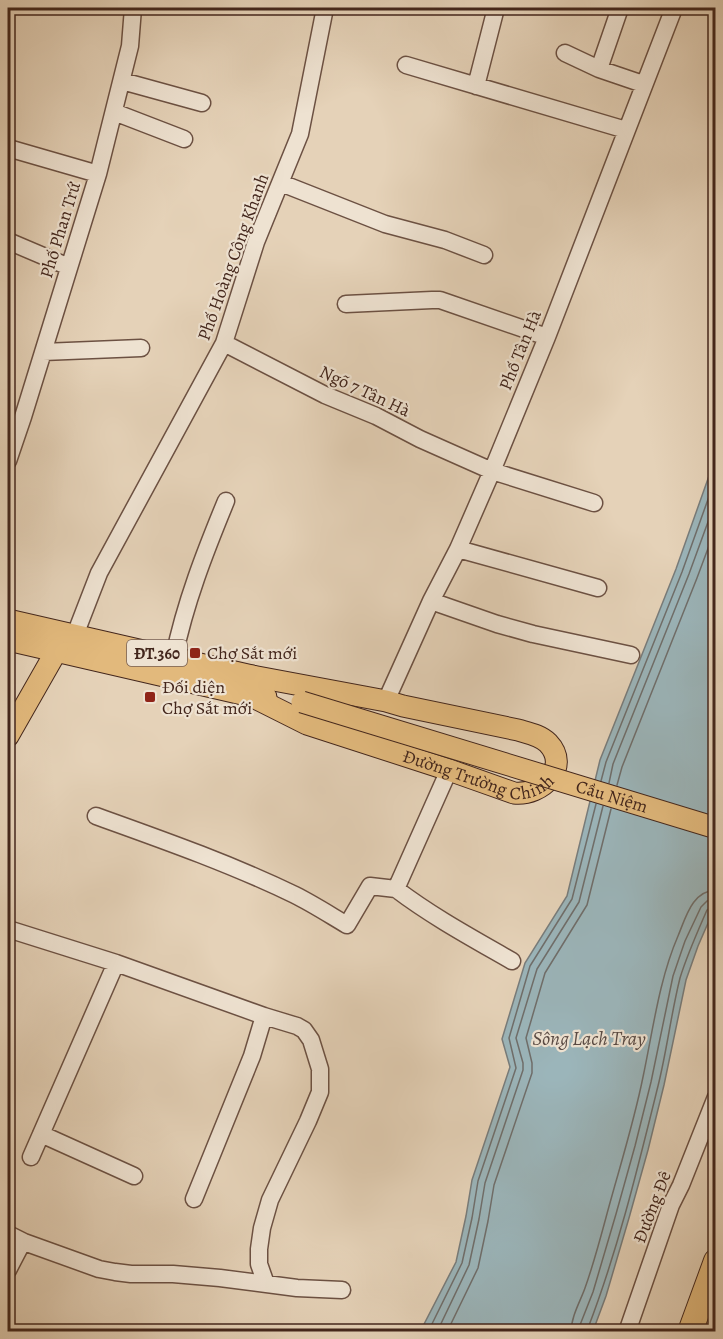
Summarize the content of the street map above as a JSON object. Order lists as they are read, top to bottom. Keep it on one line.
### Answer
{"streets":{"main road":["ĐT.360","Đường Trường Chinh","Cầu Niệm"],"street":["Phố Phan Trứ","Phố Hoàng Công Khanh","Phố Tân Hà","Ngõ 7 Tân Hà","Đường Đê"]},"crossings":[["Phố Hoàng Công Khanh","Ngõ 7 Tân Hà"],["Phố Hoàng Công Khanh","Đường Trường Chinh"],["Phố Tân Hà","Ngõ 7 Tân Hà"],["Phố Tân Hà","Đường Trường Chinh"],["Đường Trường Chinh","Cầu Niệm"]],"water":["Sông Lạch Tray"],"places":{"transit":["Chợ Sắt mới","Đối diện Chợ Sắt mới"]}}
